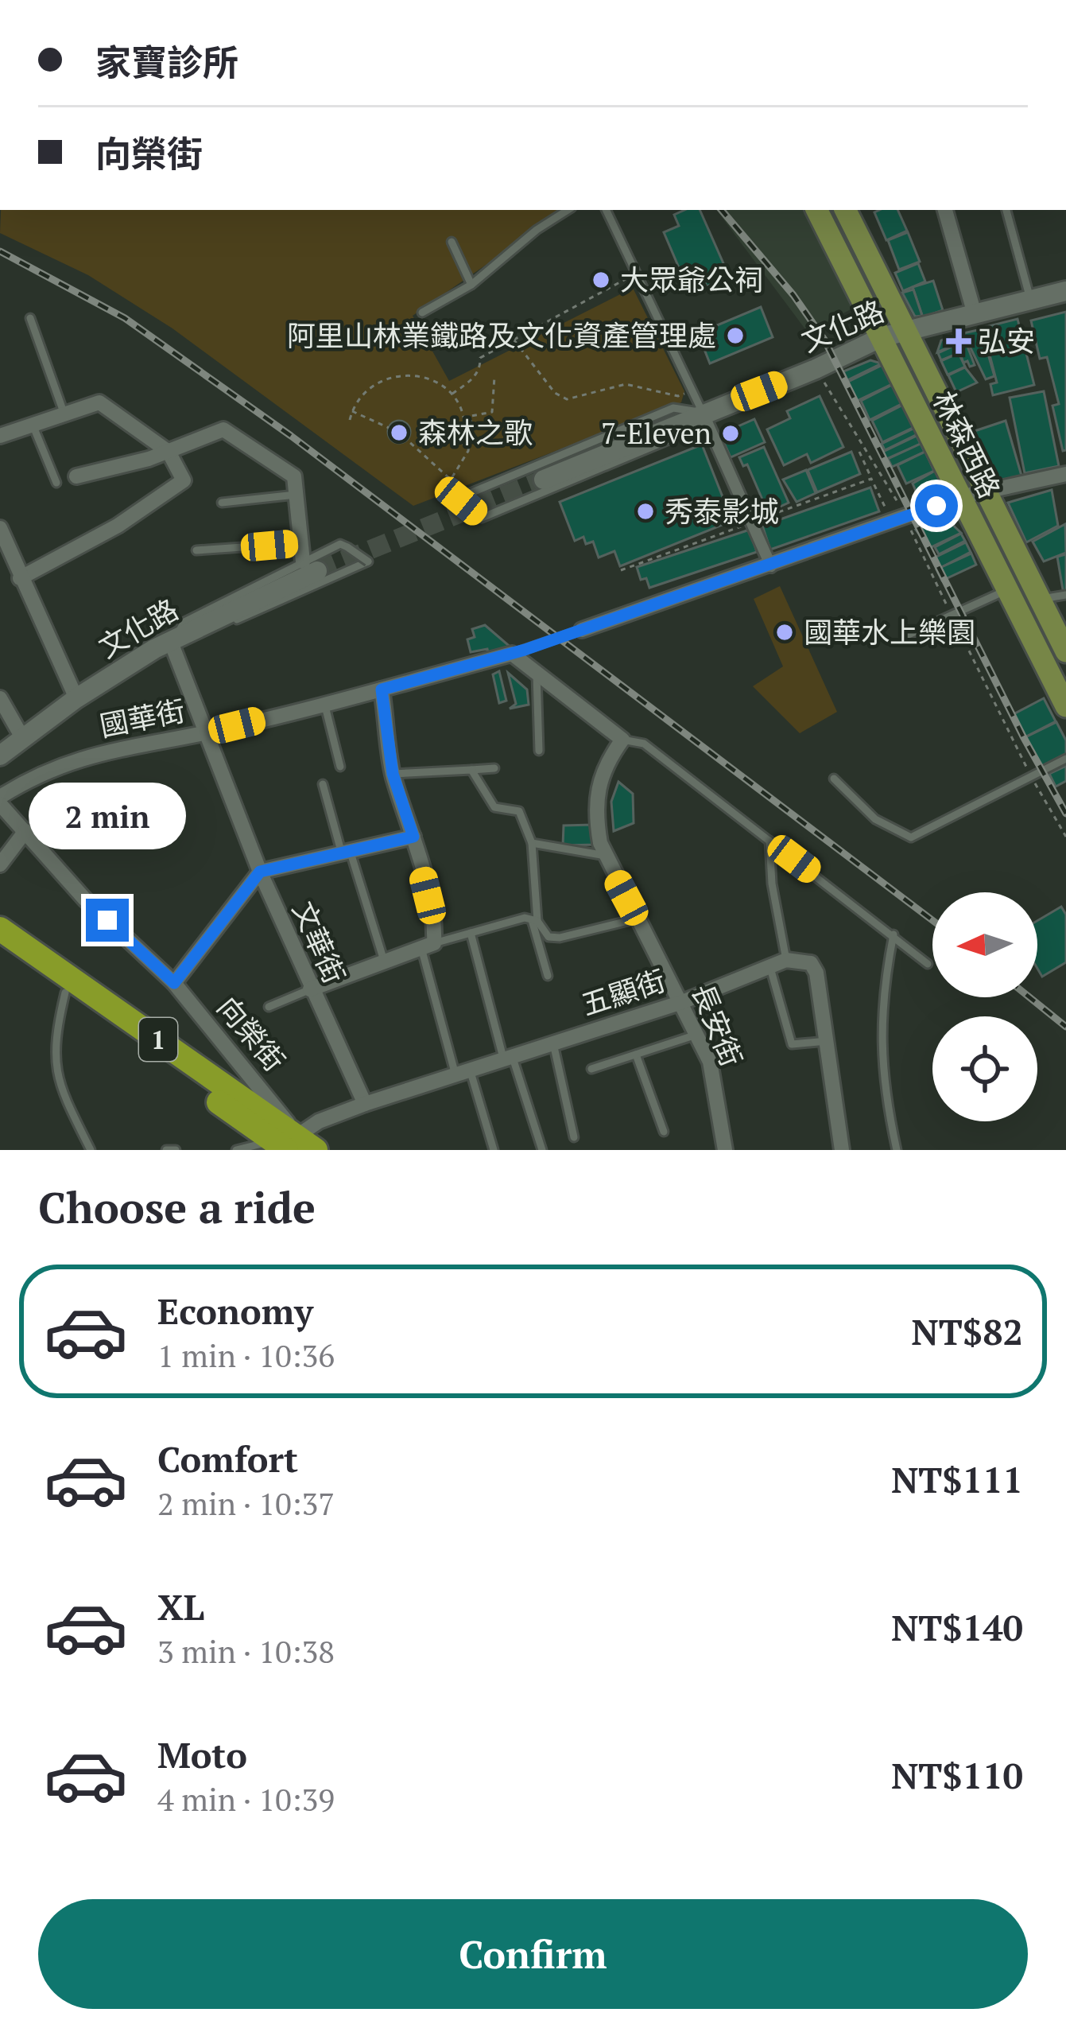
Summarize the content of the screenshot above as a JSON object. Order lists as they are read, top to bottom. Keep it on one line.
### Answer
{"streets":{"main road":["林森西路","1"],"street":["文化路","國華街","文華街","五顯街","長安街","向榮街"]},"crossings":[["文化路","林森西路"],["文化路","文華街"],["林森西路","國華街"],["國華街","文華街"],["國華街","向榮街"],["文華街","五顯街"],["五顯街","長安街"],["五顯街","向榮街"],["五顯街","1"],["向榮街","1"]],"places":{"other":["大眾爺公祠","阿里山林業鐵路及文化資產管理處","森林之歌","7-Eleven","秀泰影城","國華水上樂園"],"health":["弘安"]},"north":"left","page":{"banner":["家寶診所","向榮街"],"bubble":"2 min","heading":"Choose a ride","list":[{"name":"Economy","note":"1 min · 10:36","value":"NT$82"},{"name":"Comfort","note":"2 min · 10:37","value":"NT$111"},{"name":"XL","note":"3 min · 10:38","value":"NT$140"},{"name":"Moto","note":"4 min · 10:39","value":"NT$110"}],"buttons":"Confirm"}}
